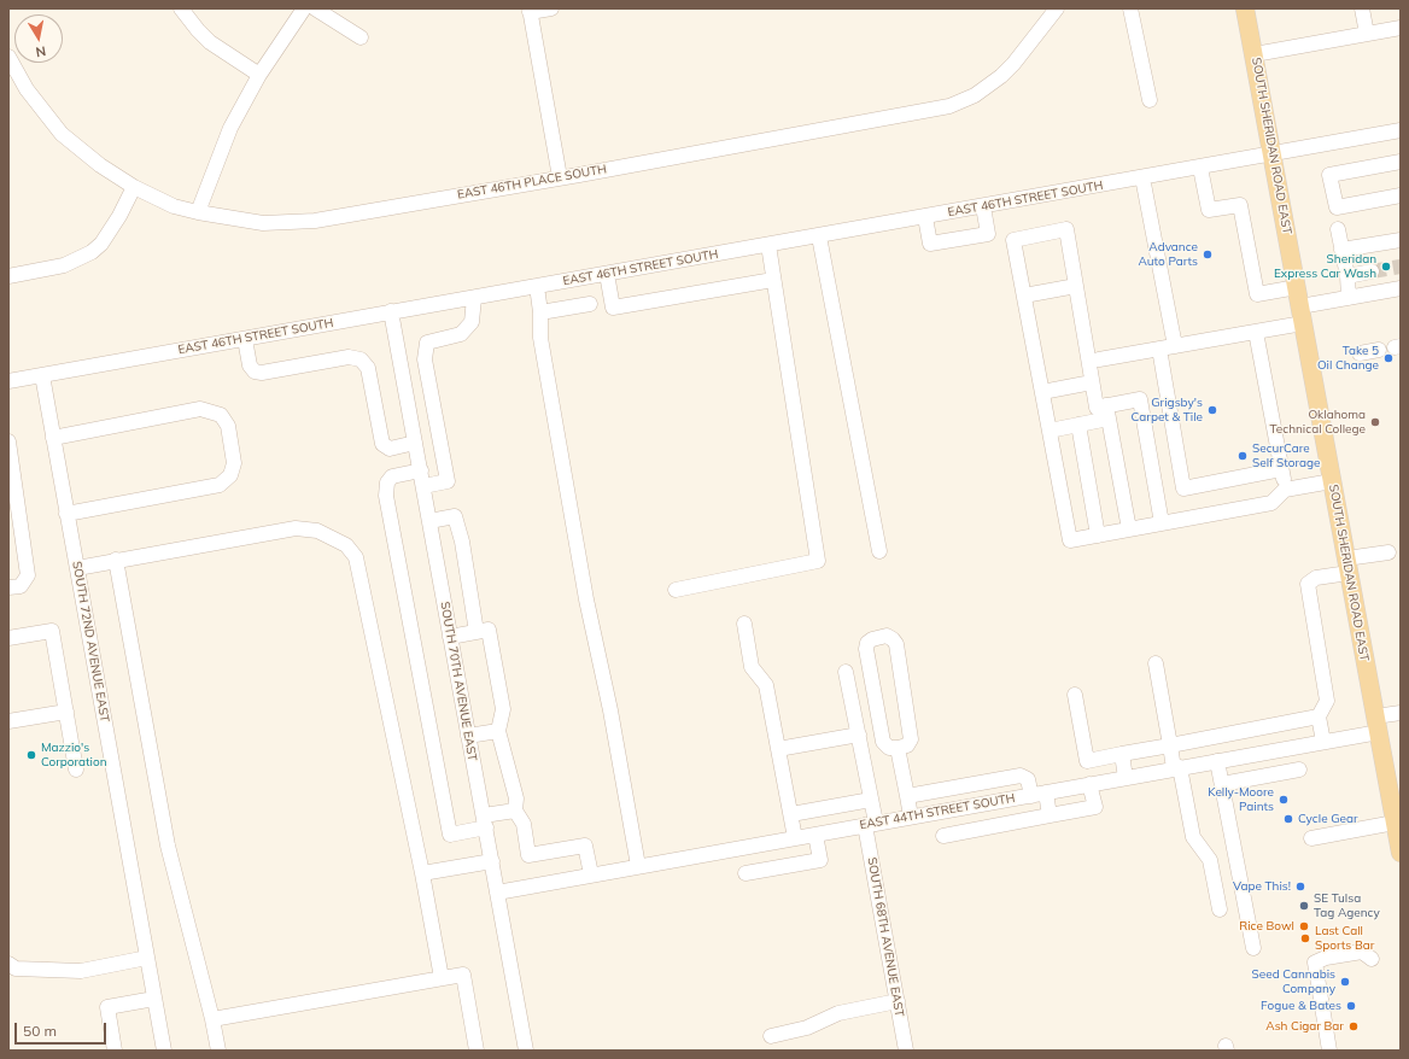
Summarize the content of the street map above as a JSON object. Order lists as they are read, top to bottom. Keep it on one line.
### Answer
{"streets":{"main road":["SOUTH SHERIDAN ROAD EAST"],"street":["EAST 46TH PLACE SOUTH","EAST 46TH STREET SOUTH","SOUTH 72ND AVENUE EAST","SOUTH 70TH AVENUE EAST","EAST 44TH STREET SOUTH","SOUTH 68TH AVENUE EAST"]},"crossings":[["SOUTH SHERIDAN ROAD EAST","EAST 46TH STREET SOUTH"],["SOUTH SHERIDAN ROAD EAST","EAST 44TH STREET SOUTH"],["EAST 46TH STREET SOUTH","SOUTH 72ND AVENUE EAST"],["EAST 46TH STREET SOUTH","SOUTH 70TH AVENUE EAST"],["SOUTH 70TH AVENUE EAST","EAST 44TH STREET SOUTH"],["EAST 44TH STREET SOUTH","SOUTH 68TH AVENUE EAST"]],"places":["Advance Auto Parts","Sheridan Express Car Wash","Take 5 Oil Change","Grigsby's Carpet & Tile","Oklahoma Technical College","SecurCare Self Storage","Mazzio's Corporation","Kelly-Moore Paints","Cycle Gear","Vape This!","SE Tulsa Tag Agency","Rice Bowl","Last Call Sports Bar","Seed Cannabis Company","Fogue & Bates","Ash Cigar Bar"],"scale_bar":"50 m","north":"bottom"}
